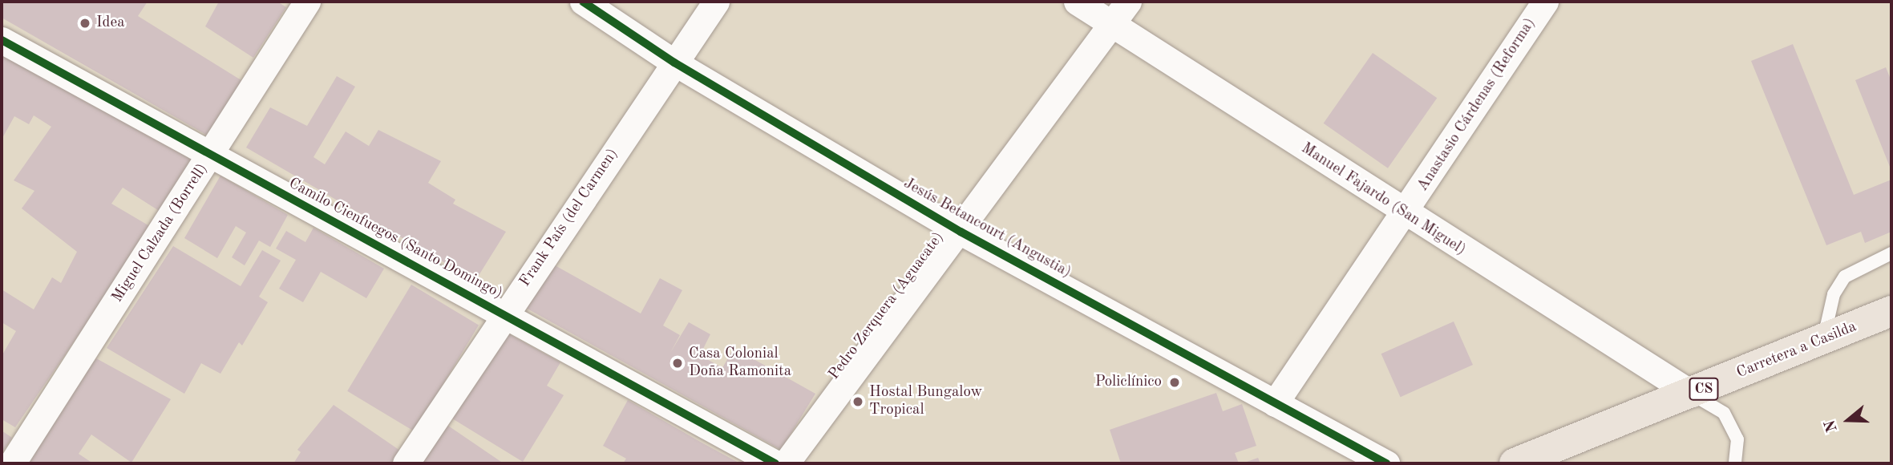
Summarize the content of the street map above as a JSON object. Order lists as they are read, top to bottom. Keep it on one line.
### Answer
{"streets":{"main road":["Carretera a Casilda","CS"],"street":["Anastasio Cárdenas (Reforma)","Manuel Fajardo (San Miguel)","Frank País (del Carmen)","Jesús Betancourt (Angustia)","Miguel Calzada (Borrell)","Camilo Cienfuegos (Santo Domingo)","Pedro Zerquera (Aguacate)"]},"crossings":[["Anastasio Cárdenas (Reforma)","Manuel Fajardo (San Miguel)"],["Anastasio Cárdenas (Reforma)","Jesús Betancourt (Angustia)"],["Manuel Fajardo (San Miguel)","Pedro Zerquera (Aguacate)"],["Manuel Fajardo (San Miguel)","Carretera a Casilda"],["Frank País (del Carmen)","Jesús Betancourt (Angustia)"],["Frank País (del Carmen)","Camilo Cienfuegos (Santo Domingo)"],["Jesús Betancourt (Angustia)","Pedro Zerquera (Aguacate)"],["Miguel Calzada (Borrell)","Camilo Cienfuegos (Santo Domingo)"]],"places":["Idea","Casa Colonial Doña Ramonita","Policlínico","Hostal Bungalow Tropical"],"north":"left"}
